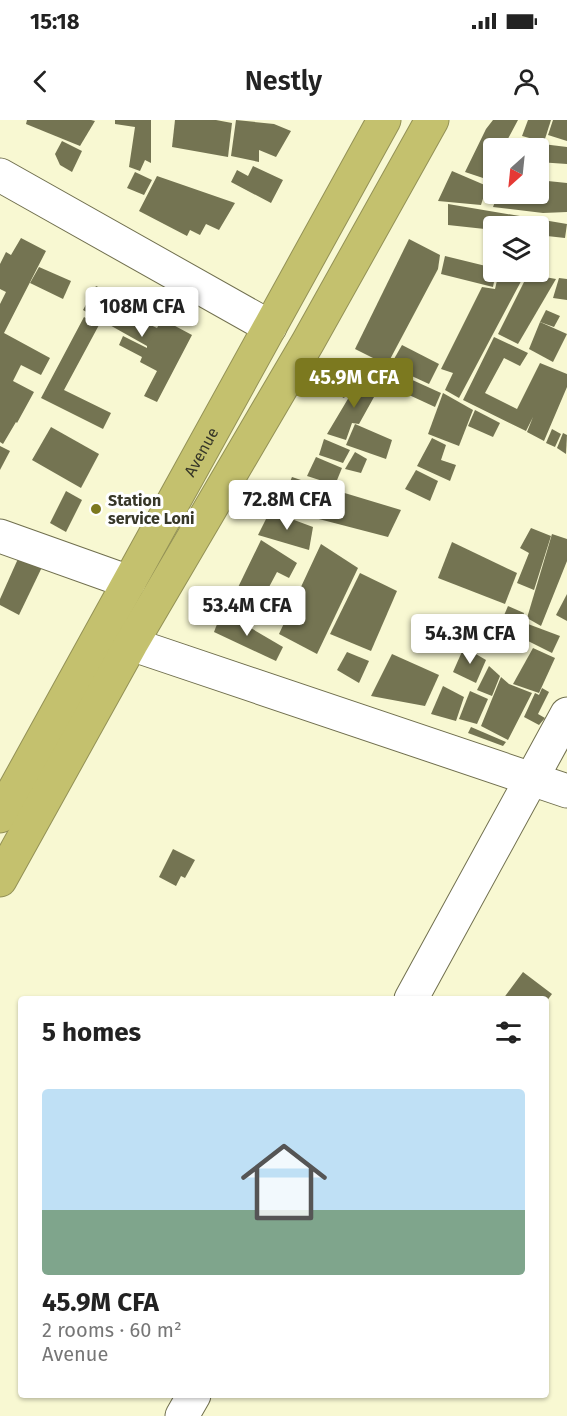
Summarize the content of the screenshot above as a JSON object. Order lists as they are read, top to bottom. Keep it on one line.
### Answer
{"streets":{"highway":["Avenue"]},"places":["Station service Loni"],"north":"bottom left","page":{"status":"15:18","header":"Nestly","price":["108M CFA","45.9M CFA","72.8M CFA","53.4M CFA","54.3M CFA"],"heading":"5 homes","list":[{"name":"45.9M CFA","note":"2 rooms · 60 m² · Avenue"}]}}
